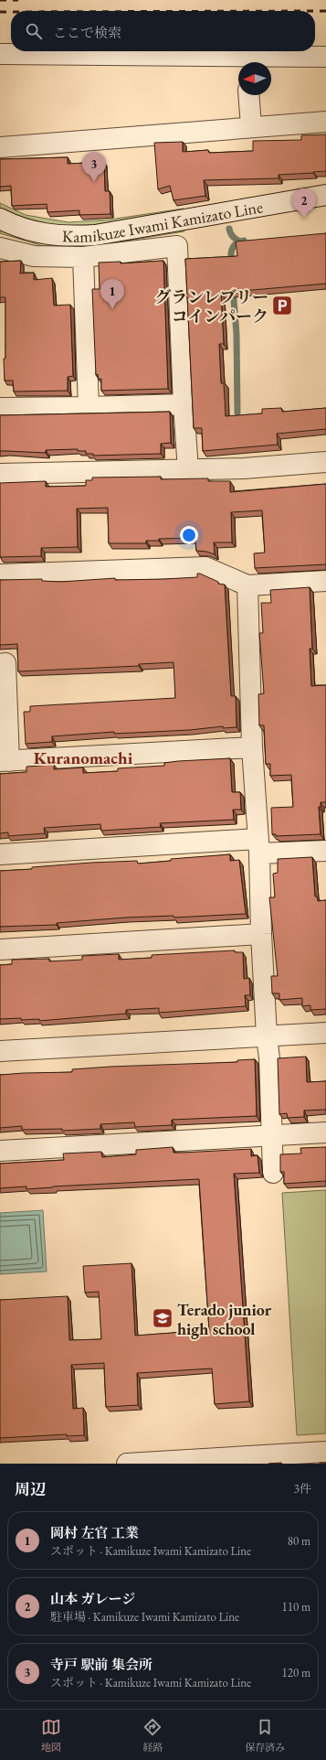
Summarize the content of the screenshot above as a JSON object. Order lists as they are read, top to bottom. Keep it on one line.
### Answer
{"streets":{"street":["Kamikuze Iwami Kamizato Line"]},"districts":["Kuranomachi"],"places":{"parking":["グランレブリー コインパーク"],"school or university":["Terado junior high school"]},"north":"left","page":{"search":"ここで検索","pins":["3","2","1"],"heading":["周辺","3件"],"list":[{"mark":"1","name":"岡村 左官 工業","note":"スポット · Kamikuze Iwami Kamizato Line","value":"80 m"},{"mark":"2","name":"山本 ガレージ","note":"駐車場 · Kamikuze Iwami Kamizato Line","value":"110 m"},{"mark":"3","name":"寺戸 駅前 集会所","note":"スポット · Kamikuze Iwami Kamizato Line","value":"120 m"}],"nav":["地図","経路","保存済み"]}}
